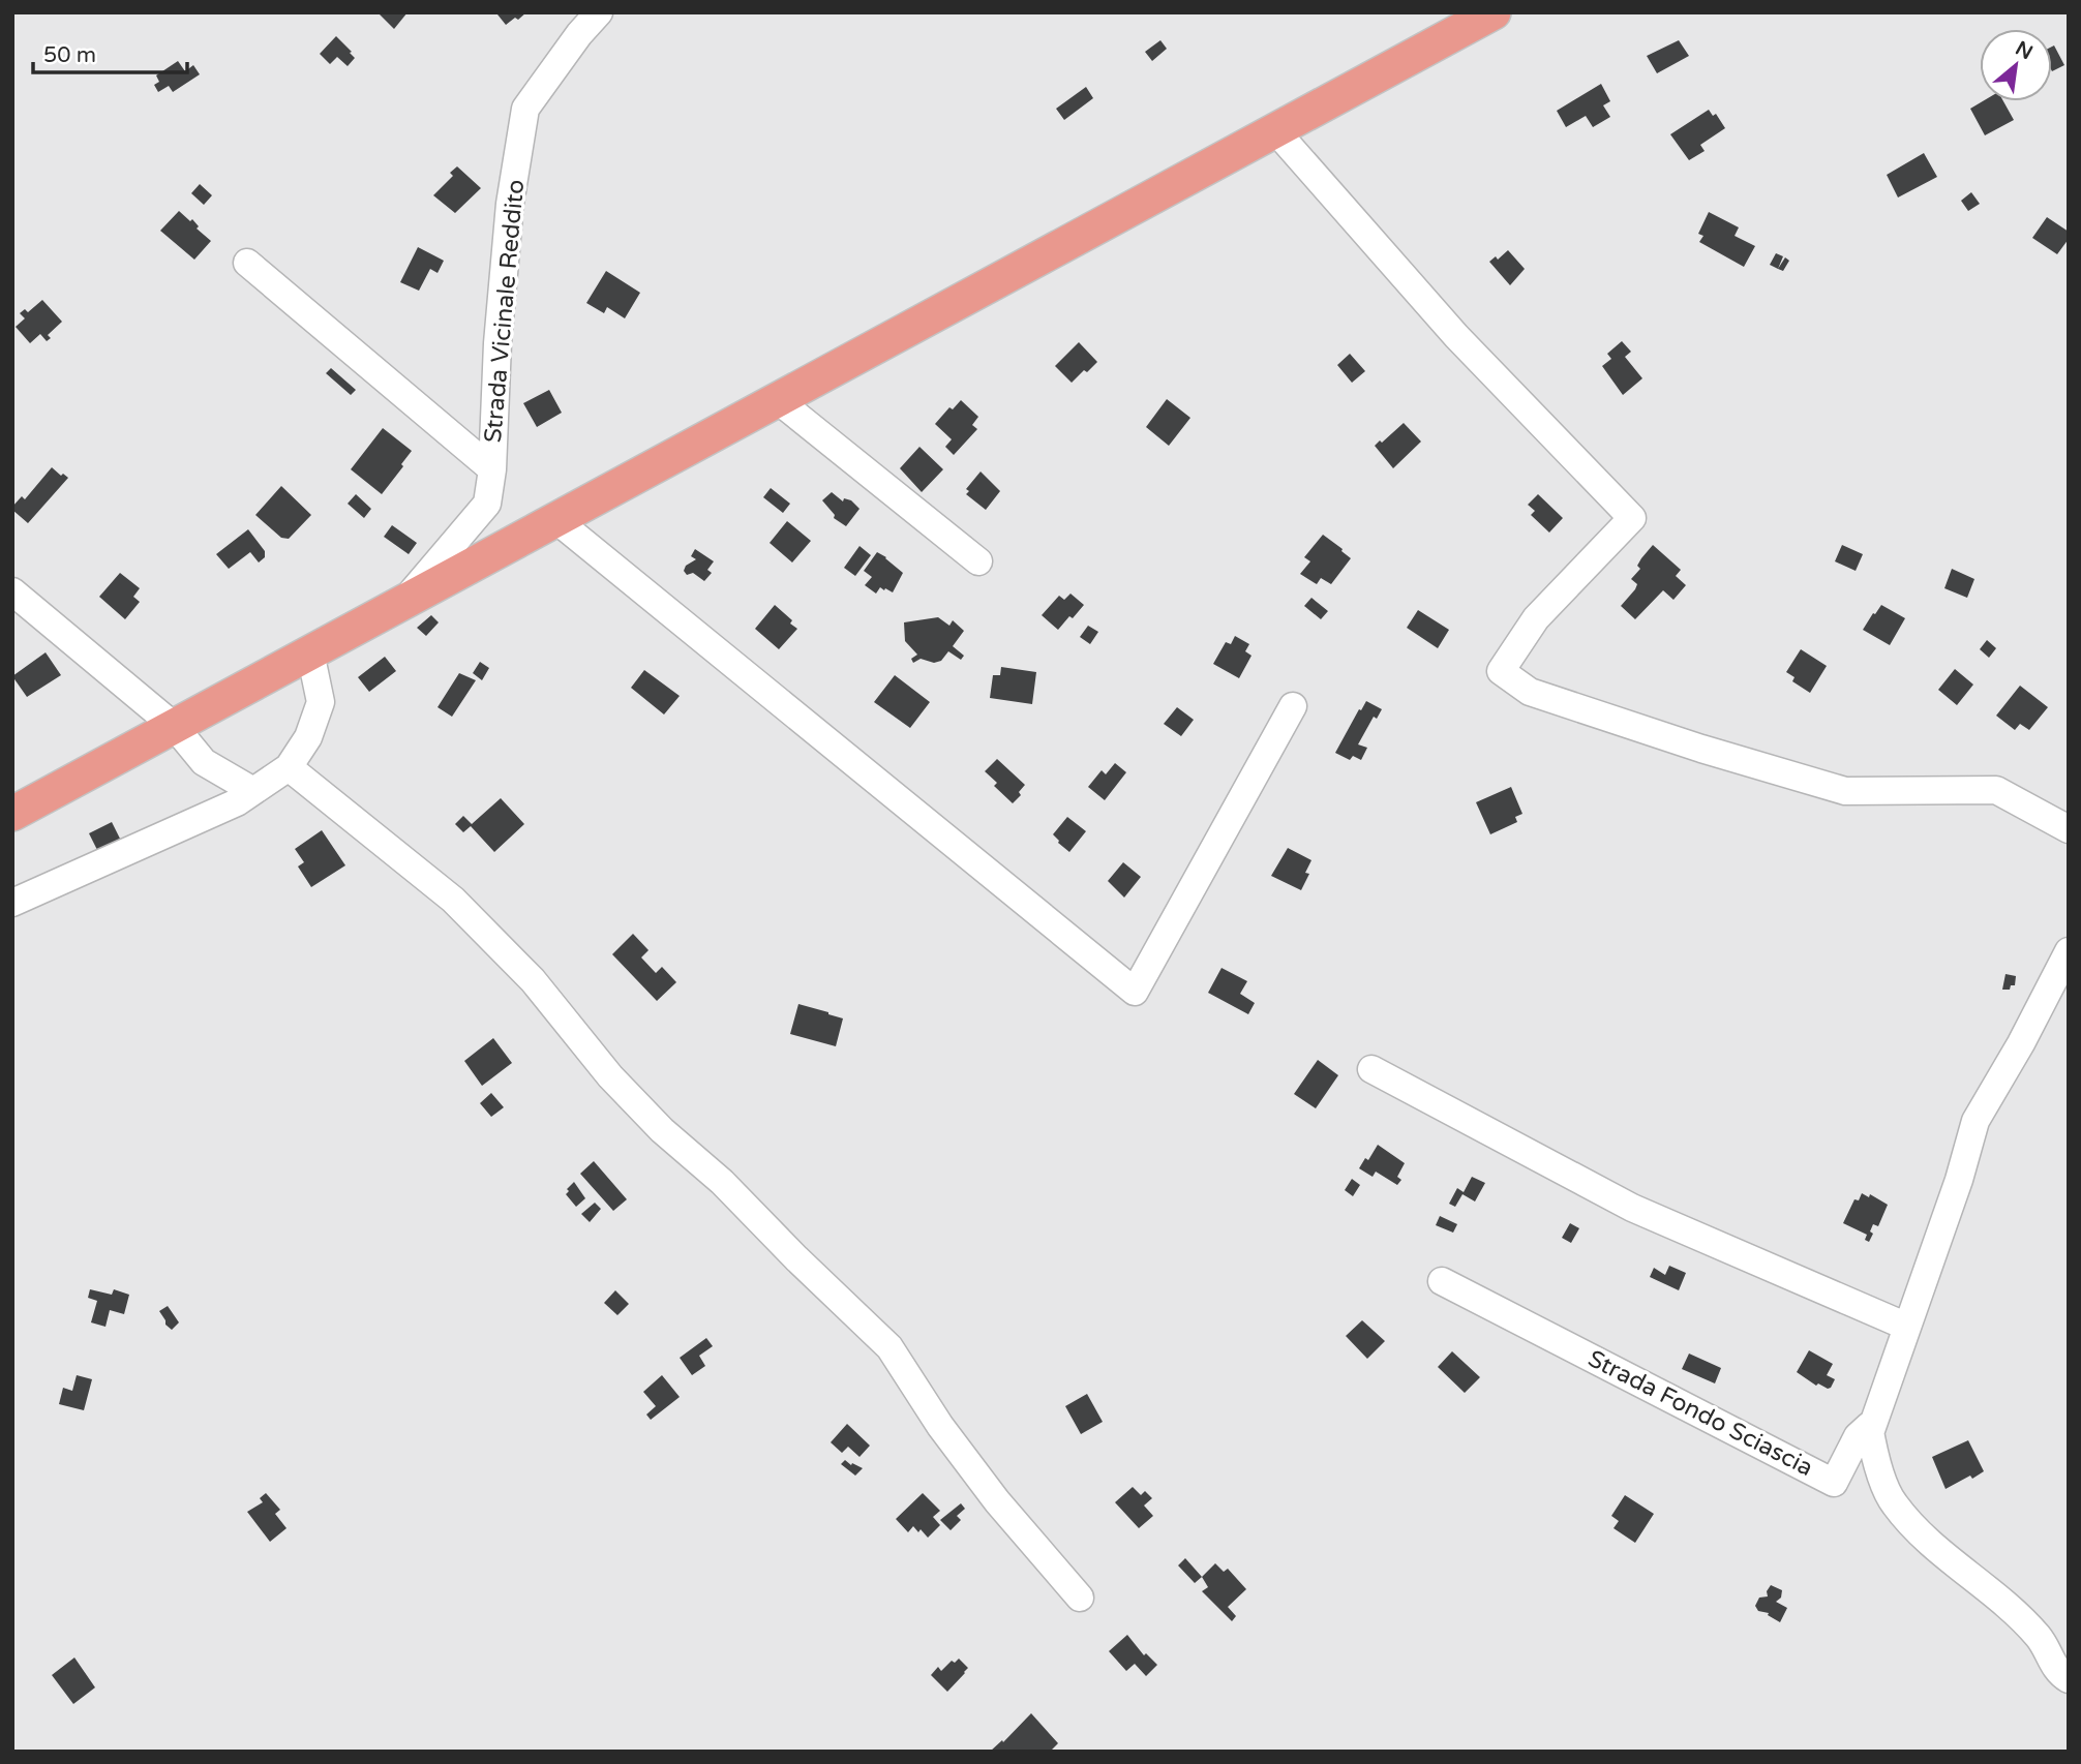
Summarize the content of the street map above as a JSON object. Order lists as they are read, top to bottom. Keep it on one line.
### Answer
{"streets":{"street":["Strada Vicinale Reddito","Strada Fondo Sciascia"]},"scale_bar":"50 m","north":"top right"}
